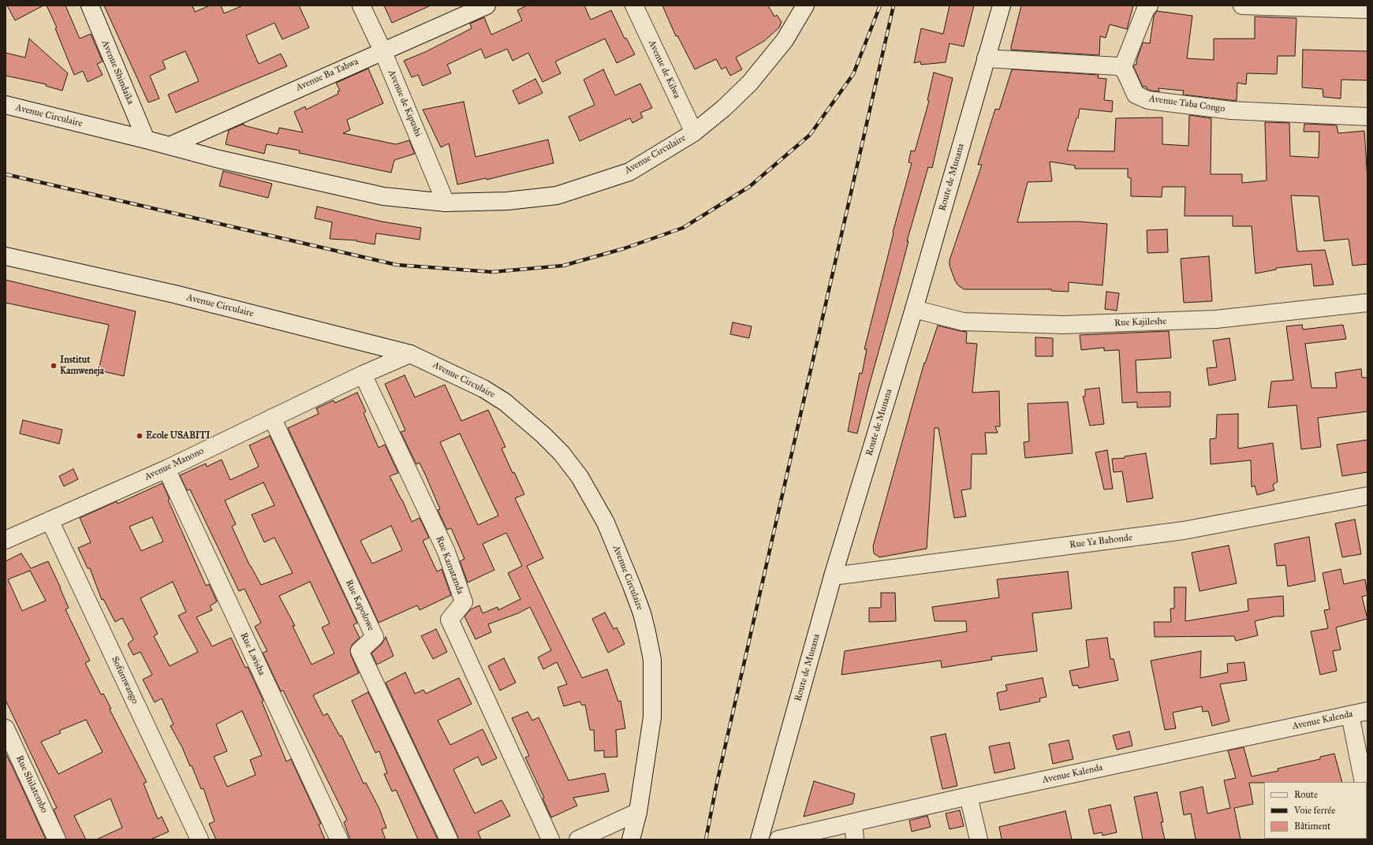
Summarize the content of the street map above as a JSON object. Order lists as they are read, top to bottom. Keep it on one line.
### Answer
{"streets":{"street":["Avenue de Kilwa","Avenue Shindaïka","Avenue Ba Tabwa","Avenue de Kipushi","Avenue Taba Congo","Avenue Circulaire","Route de Munana","Rue Kajileshe","Avenue Manono","Rue Ya Bahonde","Rue Kamatanda","Rue Kapolowe","Rue Lwisha","Sofumwango","Avenue Kalenda","Rue Shilatembo"]},"crossings":[["Avenue de Kilwa","Avenue Circulaire"],["Avenue Shindaïka","Avenue Circulaire"],["Avenue Ba Tabwa","Avenue de Kipushi"],["Avenue Ba Tabwa","Avenue Circulaire"],["Avenue de Kipushi","Avenue Circulaire"],["Avenue Circulaire","Avenue Manono"],["Route de Munana","Rue Kajileshe"],["Route de Munana","Rue Ya Bahonde"],["Avenue Manono","Rue Kamatanda"],["Avenue Manono","Rue Kapolowe"],["Avenue Manono","Rue Lwisha"],["Avenue Manono","Sofumwango"]],"places":["Institut Kamweneja","Ecole USABITI"],"legend":["Route","Voie ferrée","Bâtiment"]}
